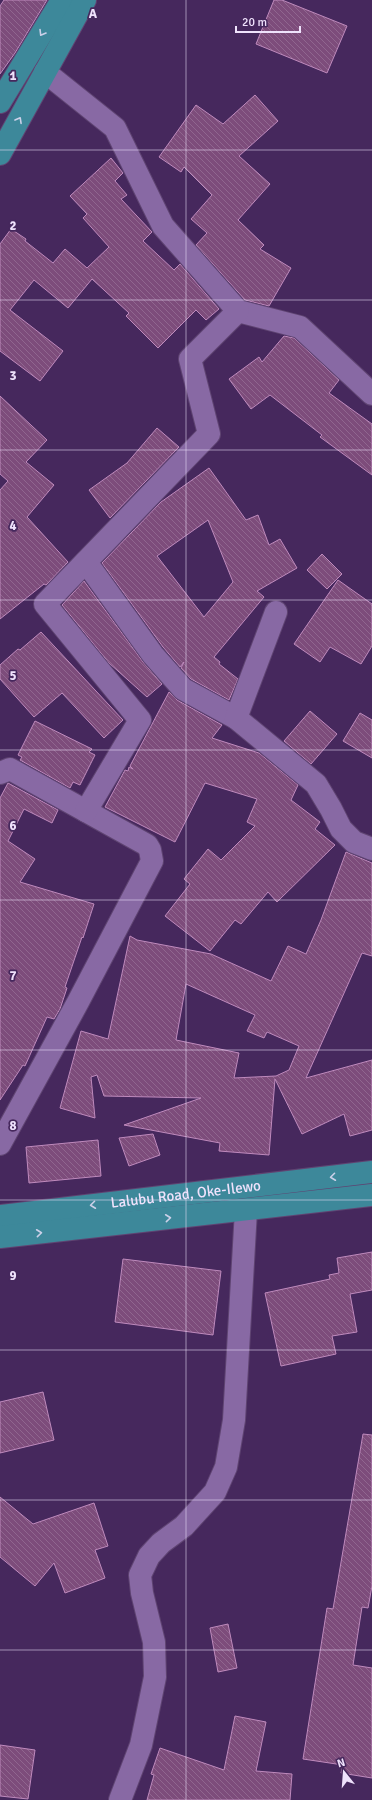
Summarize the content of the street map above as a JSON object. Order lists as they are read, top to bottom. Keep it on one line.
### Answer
{"streets":{"main road":["Lalubu Road, Oke-Ilewo"]},"scale_bar":"20 m","north":"top","grid":{"columns":["A"],"rows":["1","2","3","4","5","6","7","8","9"]}}
